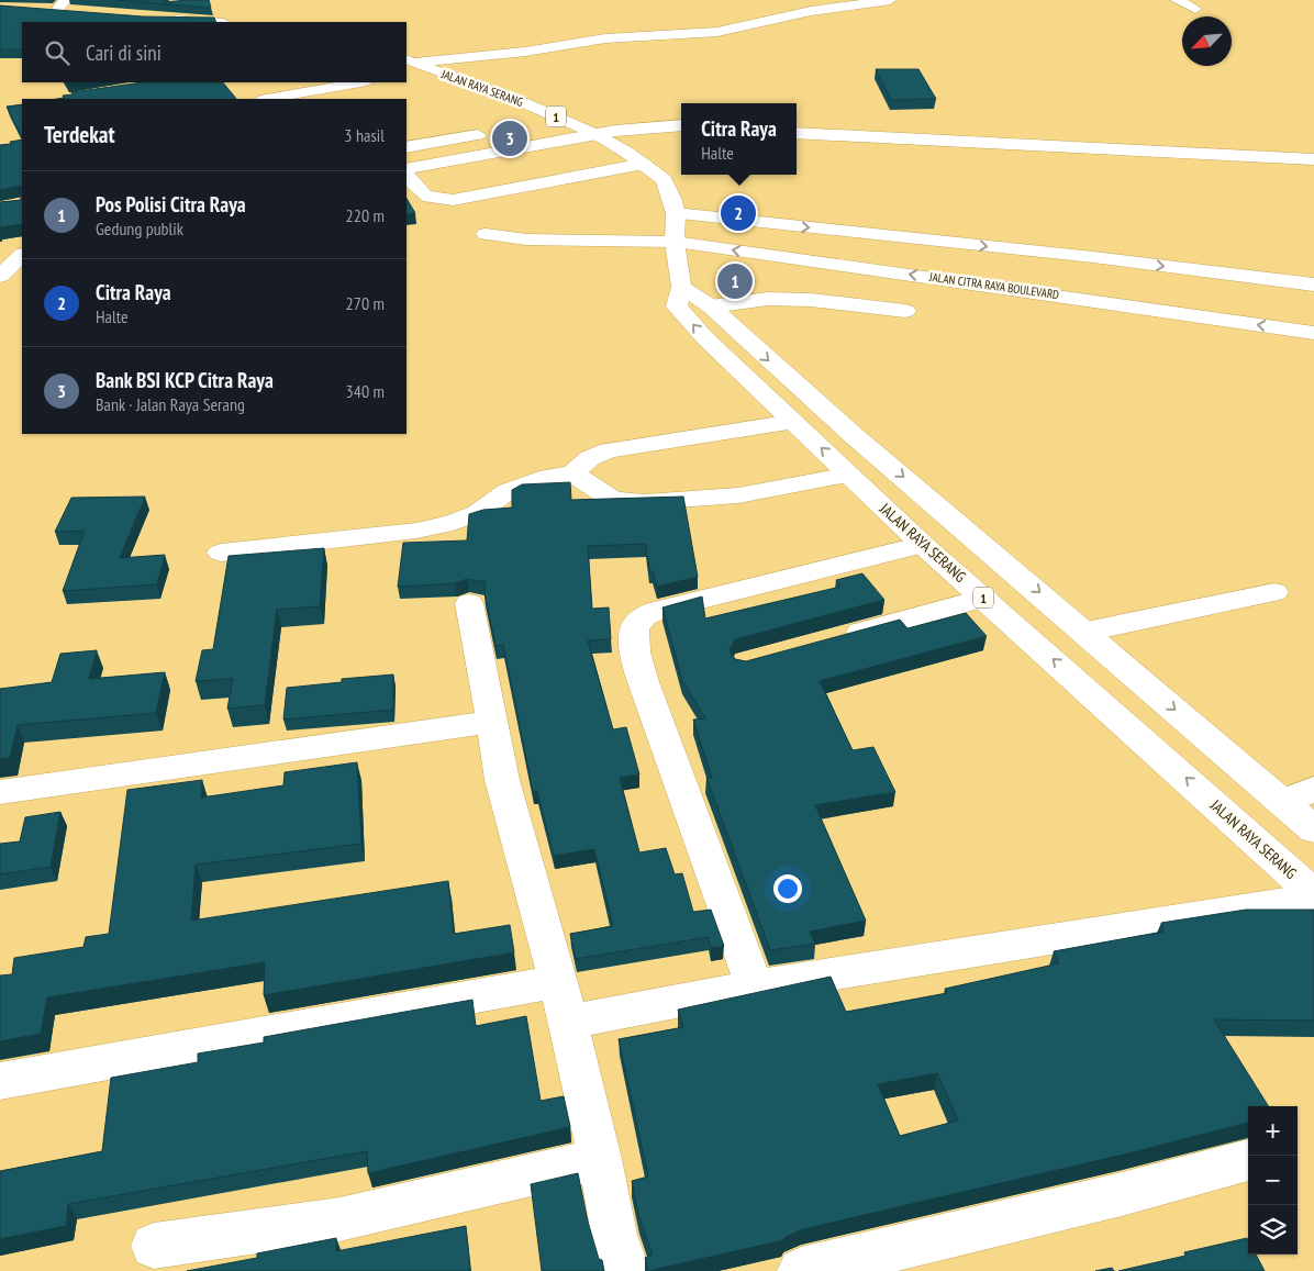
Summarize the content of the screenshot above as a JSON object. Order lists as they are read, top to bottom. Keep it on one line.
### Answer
{"streets":{"main road":["JALAN RAYA SERANG","1","JALAN CITRA RAYA BOULEVARD"]},"crossings":[["JALAN RAYA SERANG","JALAN CITRA RAYA BOULEVARD"]],"north":"bottom left","page":{"search":"Cari di sini","heading":["Terdekat","3 hasil"],"popup":["Citra Raya","Halte"],"pins":["3","2","1"],"list":[{"mark":"1","name":"Pos Polisi Citra Raya","note":"Gedung publik","value":"220 m"},{"mark":"2","name":"Citra Raya","note":"Halte","value":"270 m"},{"mark":"3","name":"Bank BSI KCP Citra Raya","note":"Bank · Jalan Raya Serang","value":"340 m"}],"map_buttons":["+","−"]}}
